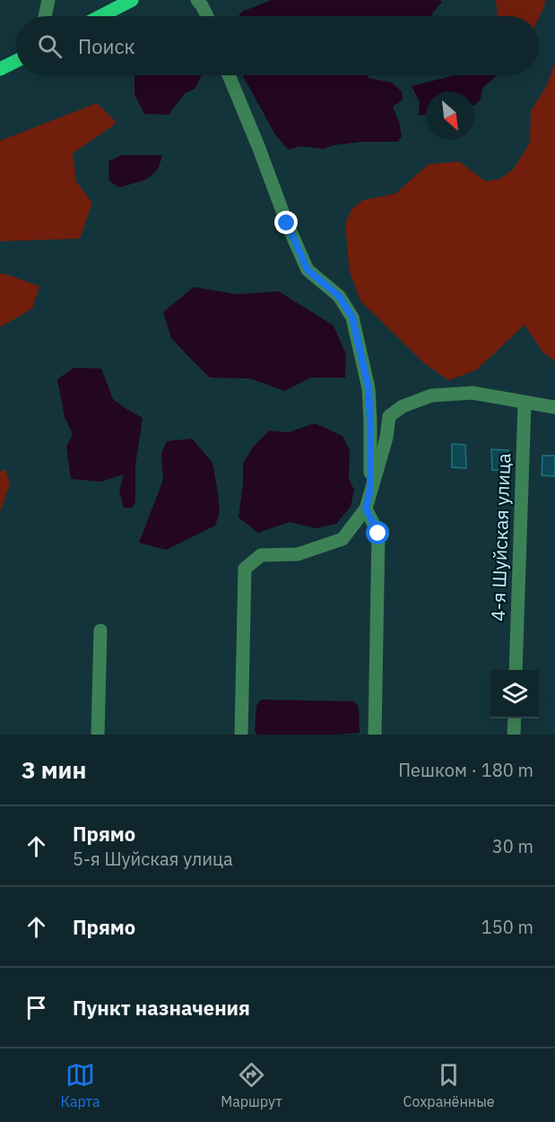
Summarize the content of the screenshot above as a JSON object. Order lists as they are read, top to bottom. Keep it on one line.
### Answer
{"streets":{"street":["4-я Шуйская улица"]},"north":"bottom right","page":{"search":"Поиск","heading":["3 мин","Пешком · 180 m"],"list":[["Прямо","5-я Шуйская улица","30 m"],["Прямо","150 m"],"Пункт назначения"],"nav":["Карта","Маршрут","Сохранённые"]}}
